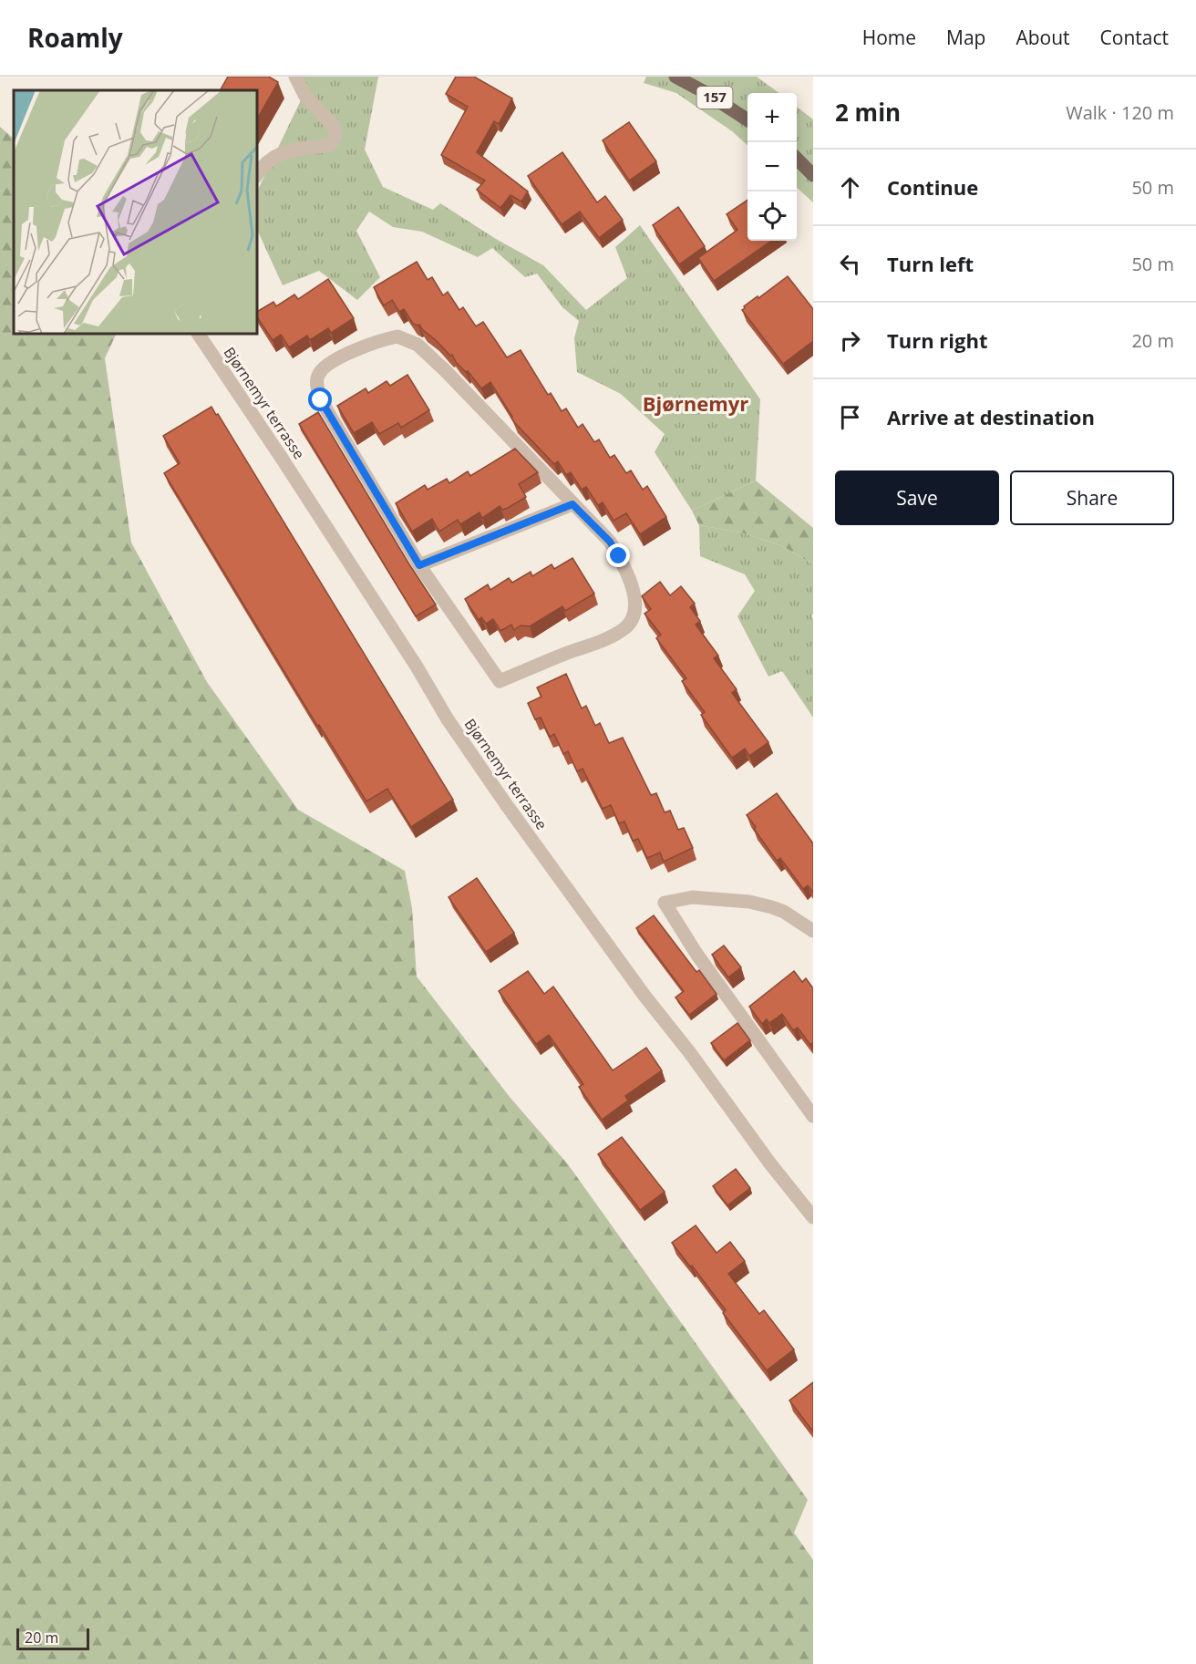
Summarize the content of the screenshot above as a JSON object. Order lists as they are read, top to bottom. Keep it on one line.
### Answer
{"streets":{"main road":["157"],"street":["Bjørnemyr terrasse"]},"districts":["Bjørnemyr"],"scale_bar":"20 m","page":{"header":"Roamly","nav":["Home","Map","About","Contact"],"heading":["2 min","Walk · 120 m"],"map_buttons":["+","−"],"list":[["Continue","50 m"],["Turn left","50 m"],["Turn right","20 m"],"Arrive at destination"],"buttons":["Save","Share"],"scale":"20 m"}}
